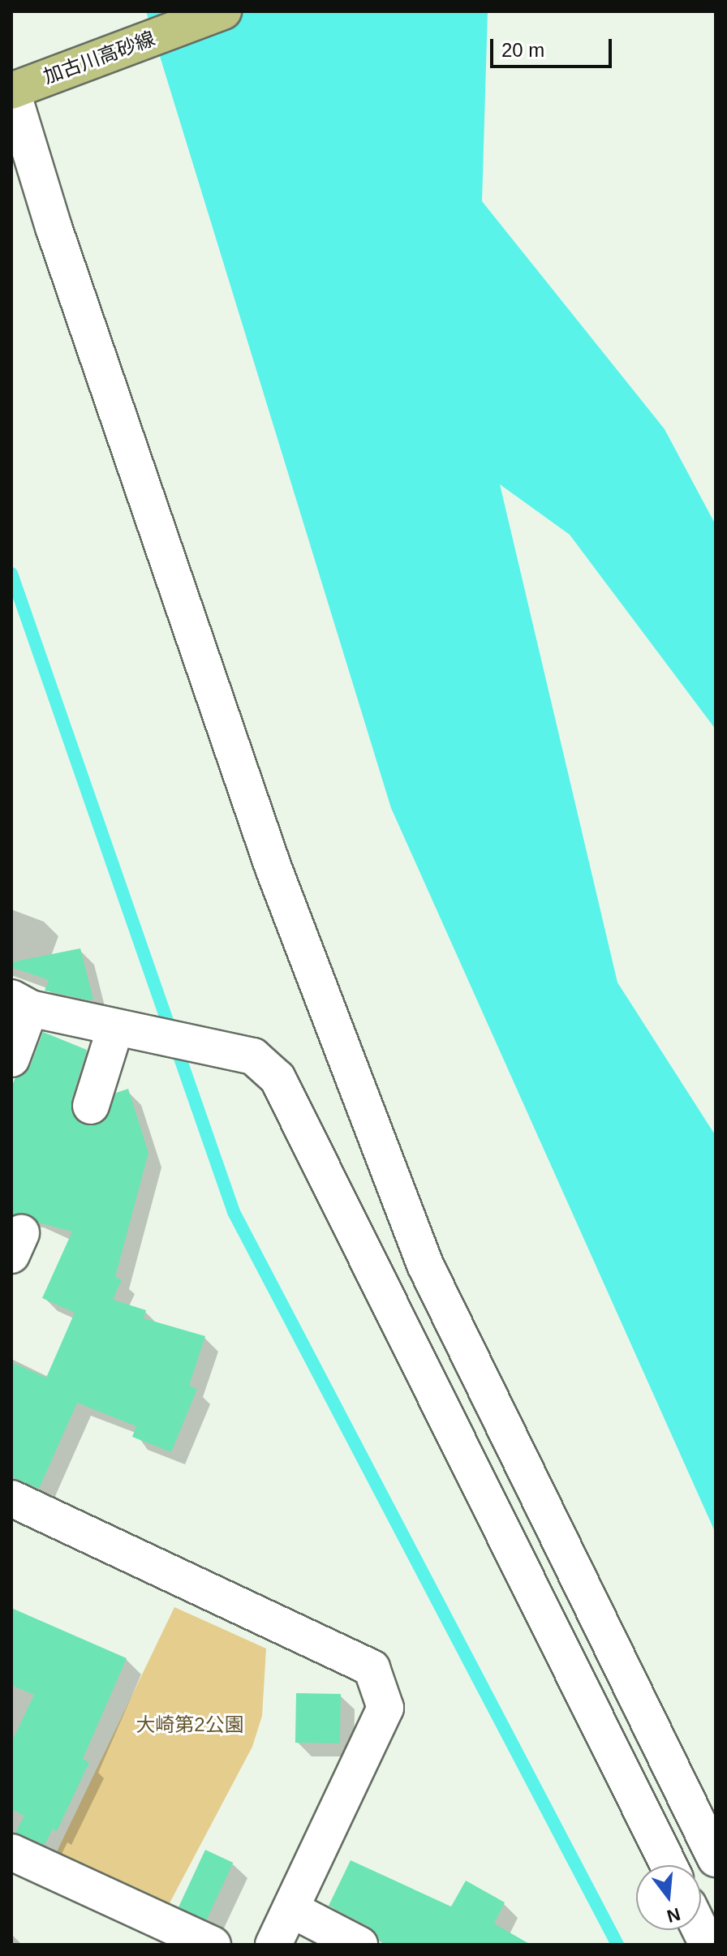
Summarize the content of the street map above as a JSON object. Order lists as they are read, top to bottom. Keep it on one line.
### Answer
{"streets":{"main road":["加古川高砂線"]},"parks":["大崎第2公園"],"scale_bar":"20 m","north":"bottom"}
